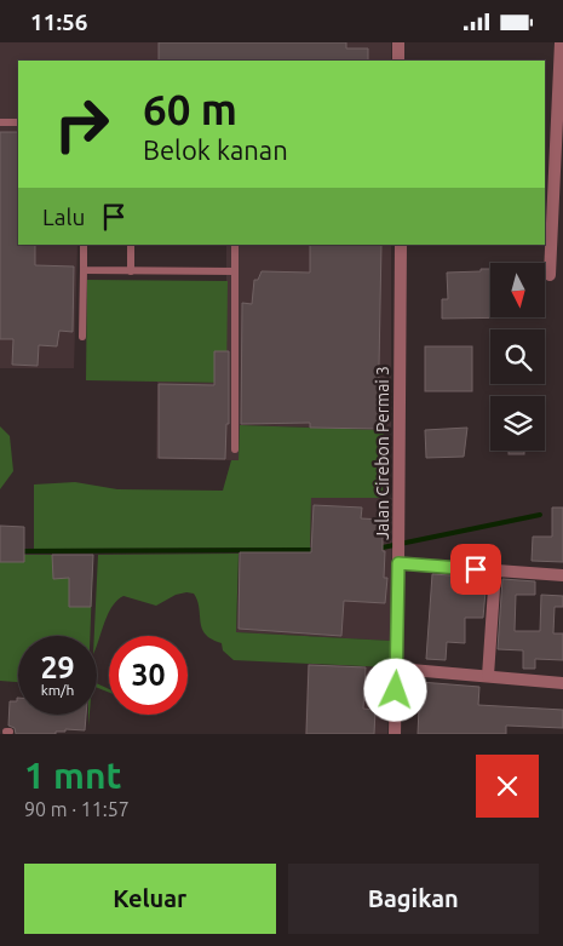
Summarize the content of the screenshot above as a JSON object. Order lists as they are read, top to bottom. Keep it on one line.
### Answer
{"streets":{"street":["Jalan Cirebon Permai 3"]},"north":"bottom","page":{"status":"11:56","turn":["60 m","Belok kanan"],"then":"Lalu","speed":"29 km/h","limit":"30","heading":["1 mnt","90 m · 11:57"],"buttons":["Keluar","Bagikan"]}}
